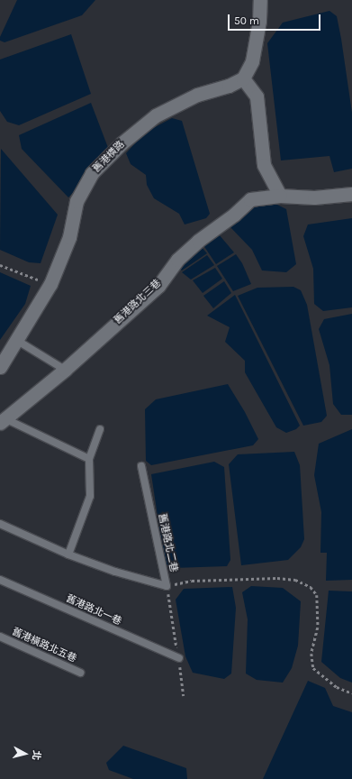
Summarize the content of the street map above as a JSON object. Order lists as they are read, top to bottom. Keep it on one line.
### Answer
{"streets":{"street":["舊港橫路","舊港路北三巷"],"lane":["舊港路北二巷","舊港路北一巷","舊港橫路北五巷"]},"scale_bar":"50 m","north":"right"}
